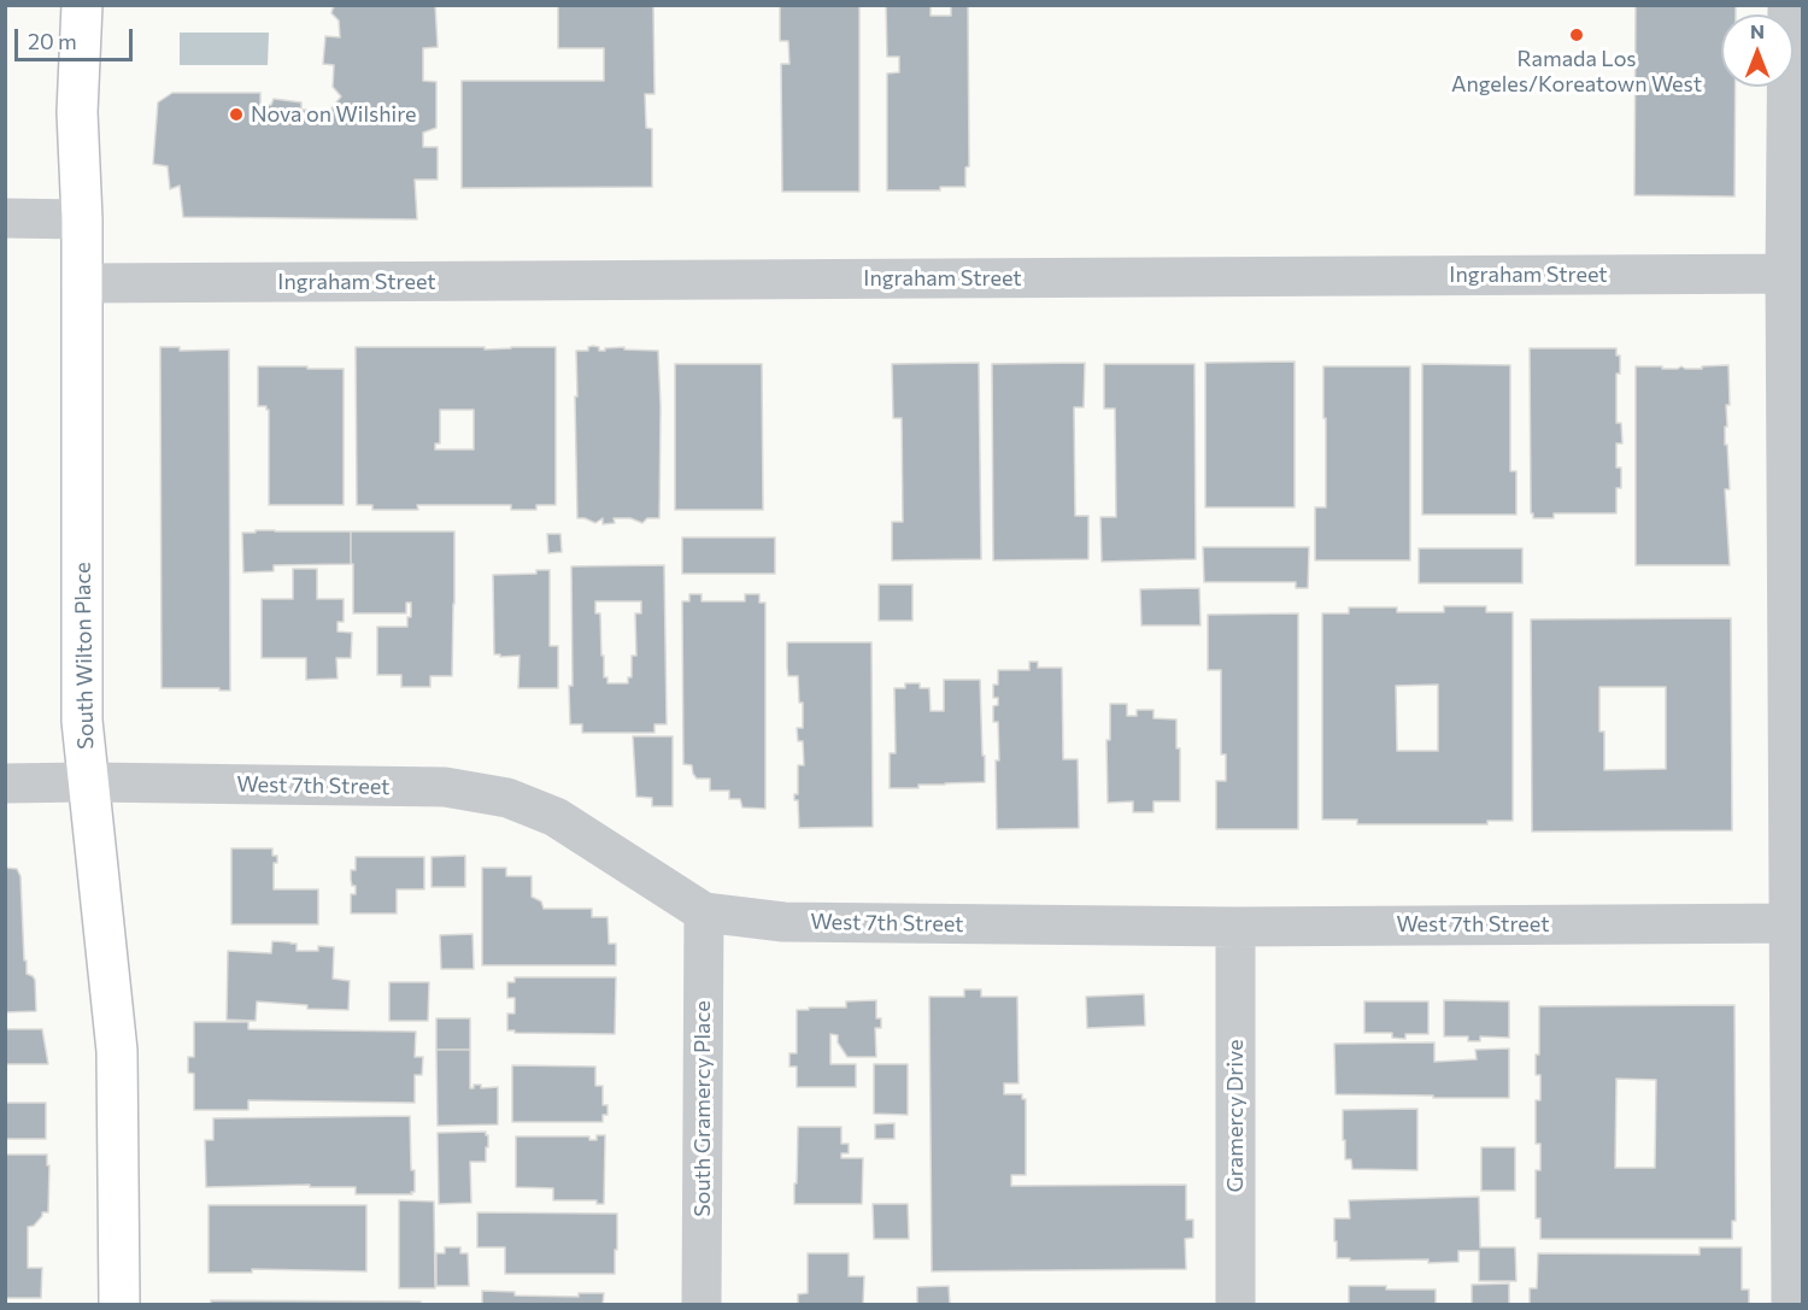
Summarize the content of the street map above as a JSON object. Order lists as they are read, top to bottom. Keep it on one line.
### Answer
{"streets":{"main road":["South Wilton Place"],"street":["Ingraham Street","West 7th Street","South Gramercy Place","Gramercy Drive"]},"crossings":[["Ingraham Street","South Wilton Place"],["South Wilton Place","West 7th Street"],["West 7th Street","South Gramercy Place"],["West 7th Street","Gramercy Drive"]],"places":["Ramada Los Angeles/Koreatown West","Nova on Wilshire"],"scale_bar":"20 m","north":"top"}
